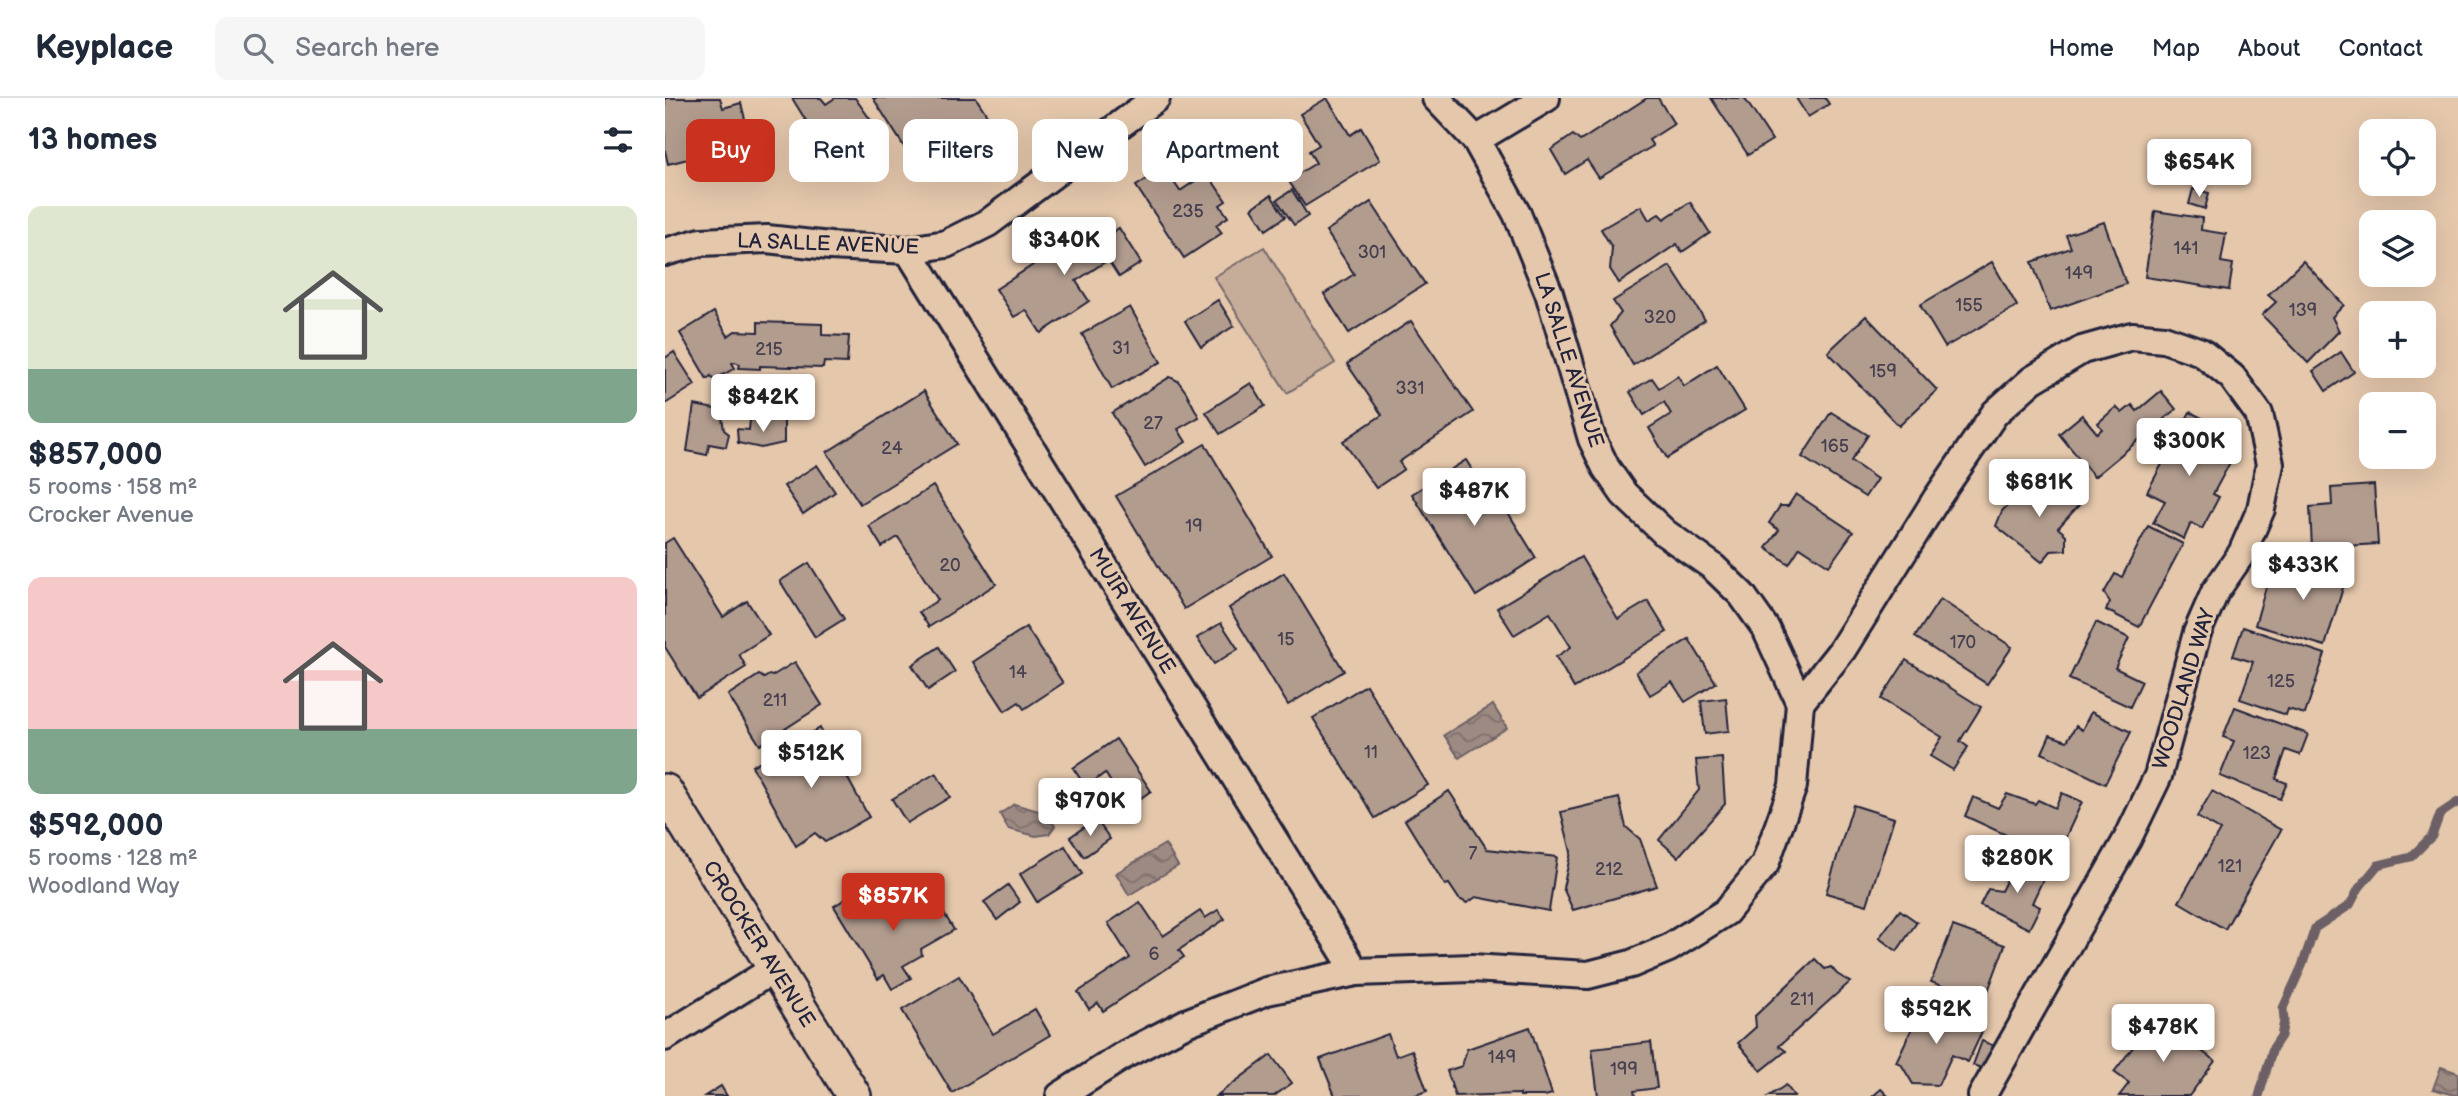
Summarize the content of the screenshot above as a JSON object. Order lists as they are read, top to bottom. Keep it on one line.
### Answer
{"streets":{"street":["LA SALLE AVENUE","MUIR AVENUE","WOODLAND WAY","CROCKER AVENUE"]},"crossings":[["LA SALLE AVENUE","MUIR AVENUE"],["LA SALLE AVENUE","WOODLAND WAY"]],"house_numbers":["235","141","301","149","155","139","320","31","215","159","331","27","165","24","19","20","15","170","14","125","211","11","123","7","121","212","6","211","149","199"],"page":{"header":"Keyplace","search":"Search here","nav":["Home","Map","About","Contact"],"heading":"13 homes","map_buttons":["+","−"],"chip":["Buy","Rent","Filters","New","Apartment"],"price":["$654K","$340K","$842K","$300K","$681K","$487K","$433K","$512K","$970K","$280K","$857K","$592K","$478K"],"list":[{"name":"$857,000","note":"5 rooms · 158 m² · Crocker Avenue"},{"name":"$592,000","note":"5 rooms · 128 m² · Woodland Way"}]}}
